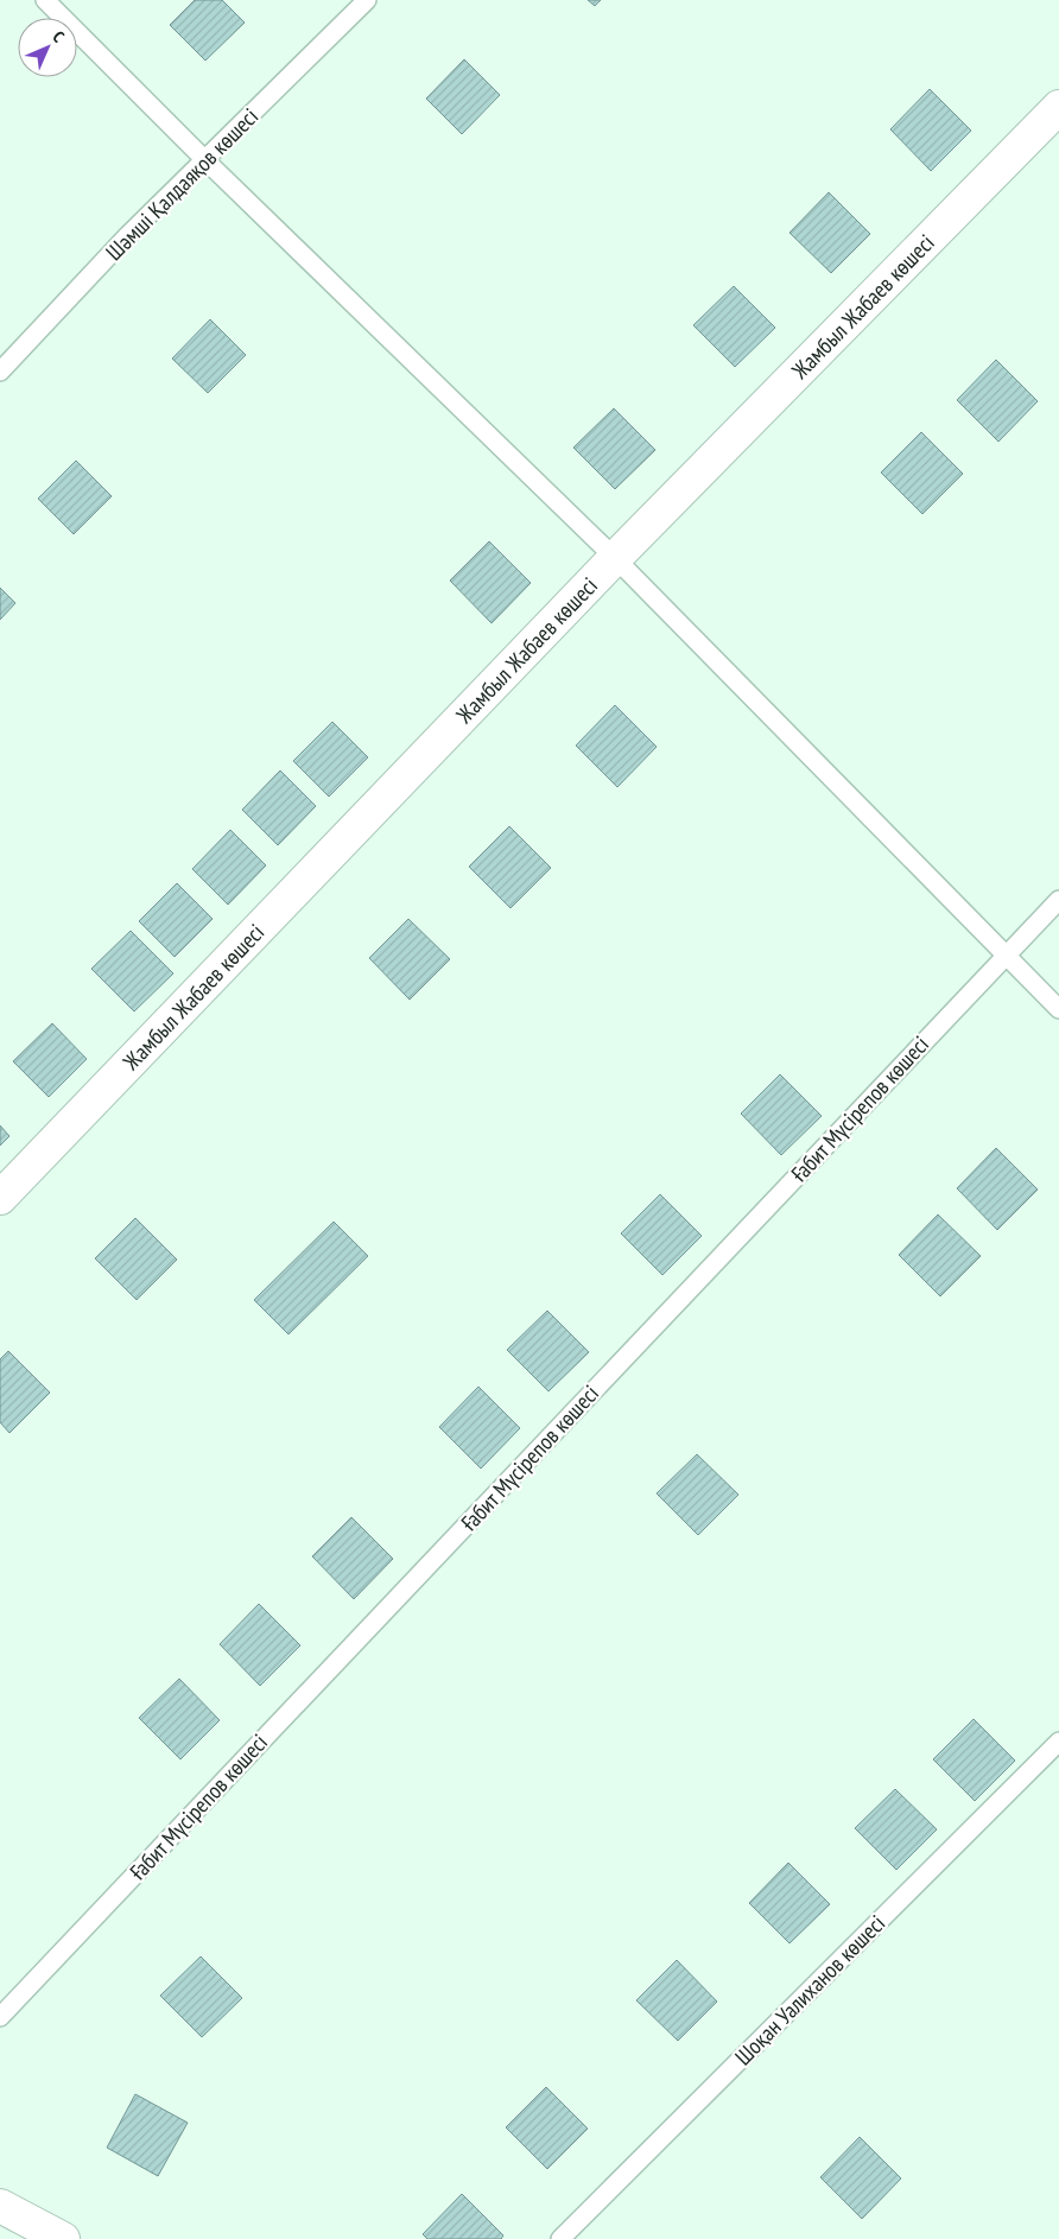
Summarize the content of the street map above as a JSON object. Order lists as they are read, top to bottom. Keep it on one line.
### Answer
{"streets":{"street":["Жамбыл Жабаев көшесі"],"lane":["Шәмші Қалдаяқов көшесі","Ғабит Мүсірепов көшесі","Шоқан Уалиханов көшесі"]},"north":"top right"}
